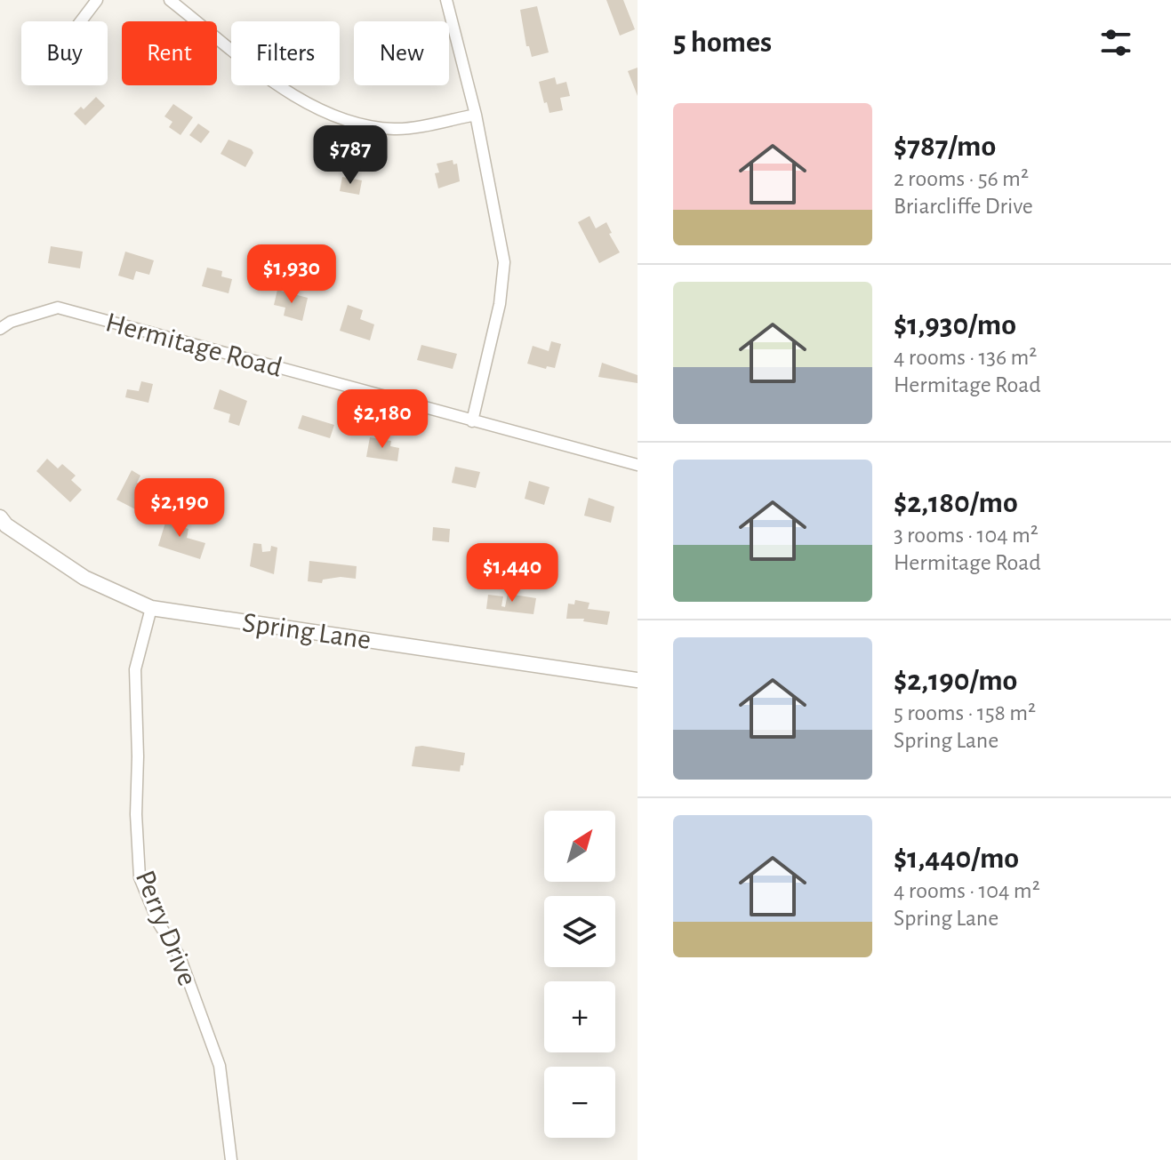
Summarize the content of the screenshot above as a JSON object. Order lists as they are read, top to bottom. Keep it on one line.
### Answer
{"streets":{"street":["Hermitage Road","Spring Lane","Perry Drive"]},"crossings":[["Spring Lane","Perry Drive"]],"north":"top right","page":{"heading":"5 homes","chip":["Buy","Rent","Filters","New"],"list":[{"name":"$787/mo","note":"2 rooms · 56 m² · Briarcliffe Drive"},{"name":"$1,930/mo","note":"4 rooms · 136 m² · Hermitage Road"},{"name":"$2,180/mo","note":"3 rooms · 104 m² · Hermitage Road"},{"name":"$2,190/mo","note":"5 rooms · 158 m² · Spring Lane"},{"name":"$1,440/mo","note":"4 rooms · 104 m² · Spring Lane"}],"price":["$787","$1,930","$2,180","$2,190","$1,440"],"map_buttons":["+","−"]}}
